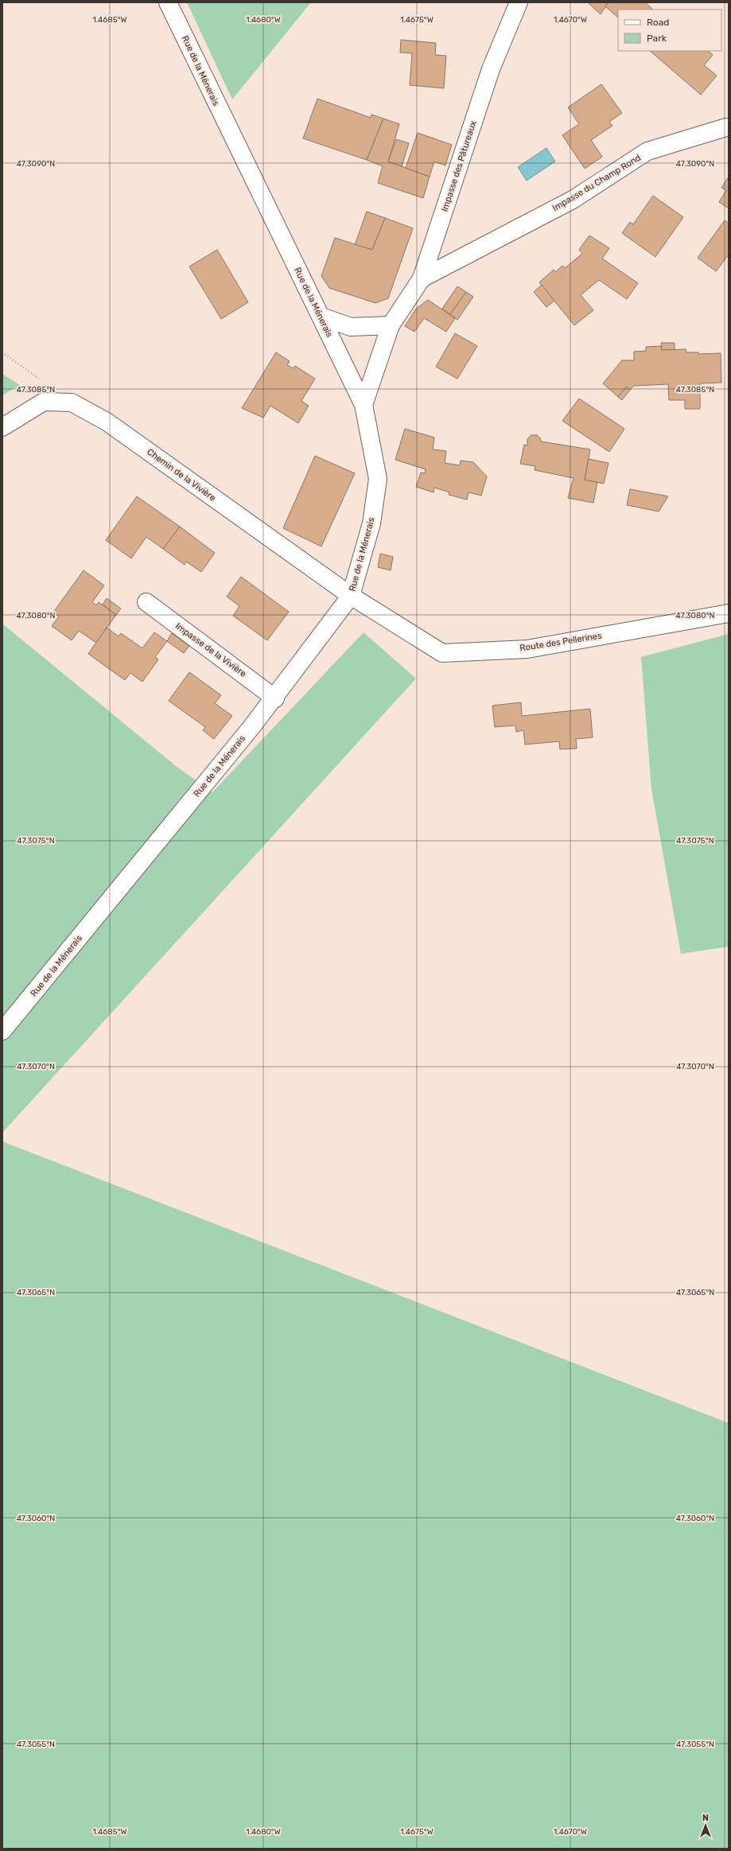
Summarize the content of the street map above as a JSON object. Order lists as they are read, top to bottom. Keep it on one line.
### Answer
{"streets":{"street":["Rue de la Ménerais","Impasse des Pâtureaux","Impasse du Champ Rond","Chemin de la Vivière","Route des Pellerines","Impasse de la Vivière"]},"crossings":[["Rue de la Ménerais","Impasse des Pâtureaux"],["Rue de la Ménerais","Chemin de la Vivière"],["Rue de la Ménerais","Route des Pellerines"],["Rue de la Ménerais","Impasse de la Vivière"],["Impasse des Pâtureaux","Impasse du Champ Rond"],["Chemin de la Vivière","Route des Pellerines"]],"legend":["Road","Park"],"north":"top","coordinates":["1.4685°W","1.4680°W","1.4675°W","1.4670°W","47.3090°N","47.3085°N","47.3080°N","47.3075°N","47.3070°N","47.3065°N","47.3060°N","47.3055°N"]}
